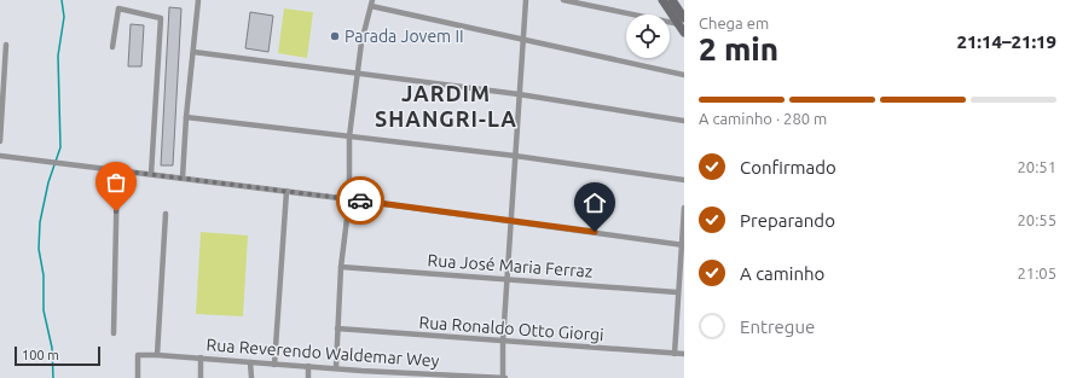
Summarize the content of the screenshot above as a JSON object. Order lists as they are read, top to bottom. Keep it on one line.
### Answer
{"streets":{"street":["Rua José Maria Ferraz","Rua Ronaldo Otto Giorgi","Rua Reverendo Waldemar Wey"]},"districts":["JARDIM SHANGRI-LA"],"places":["Parada Jovem II"],"scale_bar":"100 m","page":{"heading":["2 min","Chega em","21:14–21:19"],"bar":"A caminho · 280 m","list":[["Confirmado","20:51"],["Preparando","20:55"],["A caminho","21:05"],"Entregue"],"scale":"100 m"}}
